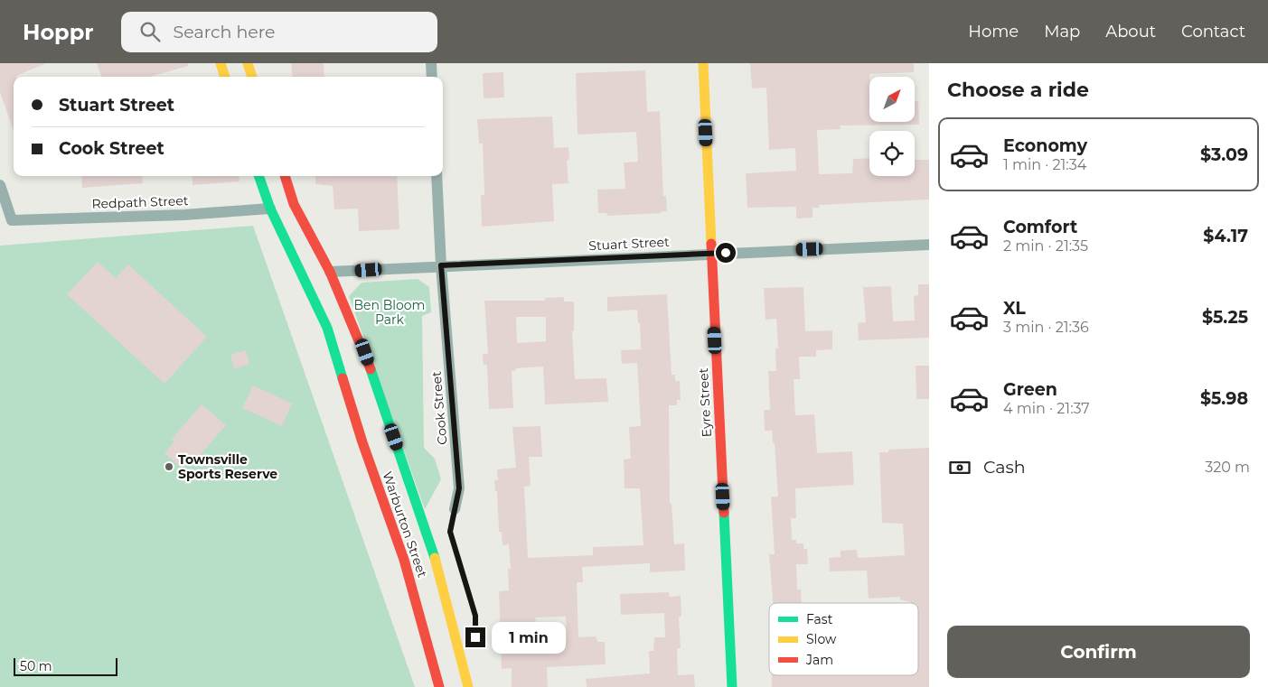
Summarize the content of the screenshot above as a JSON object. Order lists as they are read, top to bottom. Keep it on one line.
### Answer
{"streets":{"main road":["Eyre Street","Warburton Street"],"street":["Redpath Street","Stuart Street","Cook Street"]},"crossings":[["Redpath Street","Warburton Street"],["Stuart Street","Eyre Street"],["Stuart Street","Cook Street"],["Stuart Street","Warburton Street"]],"parks":["Ben Bloom Park"],"places":["Townsville Sports Reserve"],"legend":["Fast","Slow","Jam"],"scale_bar":"50 m","north":"top right","page":{"header":"Hoppr","search":"Search here","nav":["Home","Map","About","Contact"],"heading":"Choose a ride","banner":["Stuart Street","Cook Street"],"list":[{"name":"Economy","note":"1 min · 21:34","value":"$3.09"},{"name":"Comfort","note":"2 min · 21:35","value":"$4.17"},{"name":"XL","note":"3 min · 21:36","value":"$5.25"},{"name":"Green","note":"4 min · 21:37","value":"$5.98"}],"pay":["Cash","320 m"],"buttons":"Confirm","bubble":"1 min","scale":"50 m"}}
